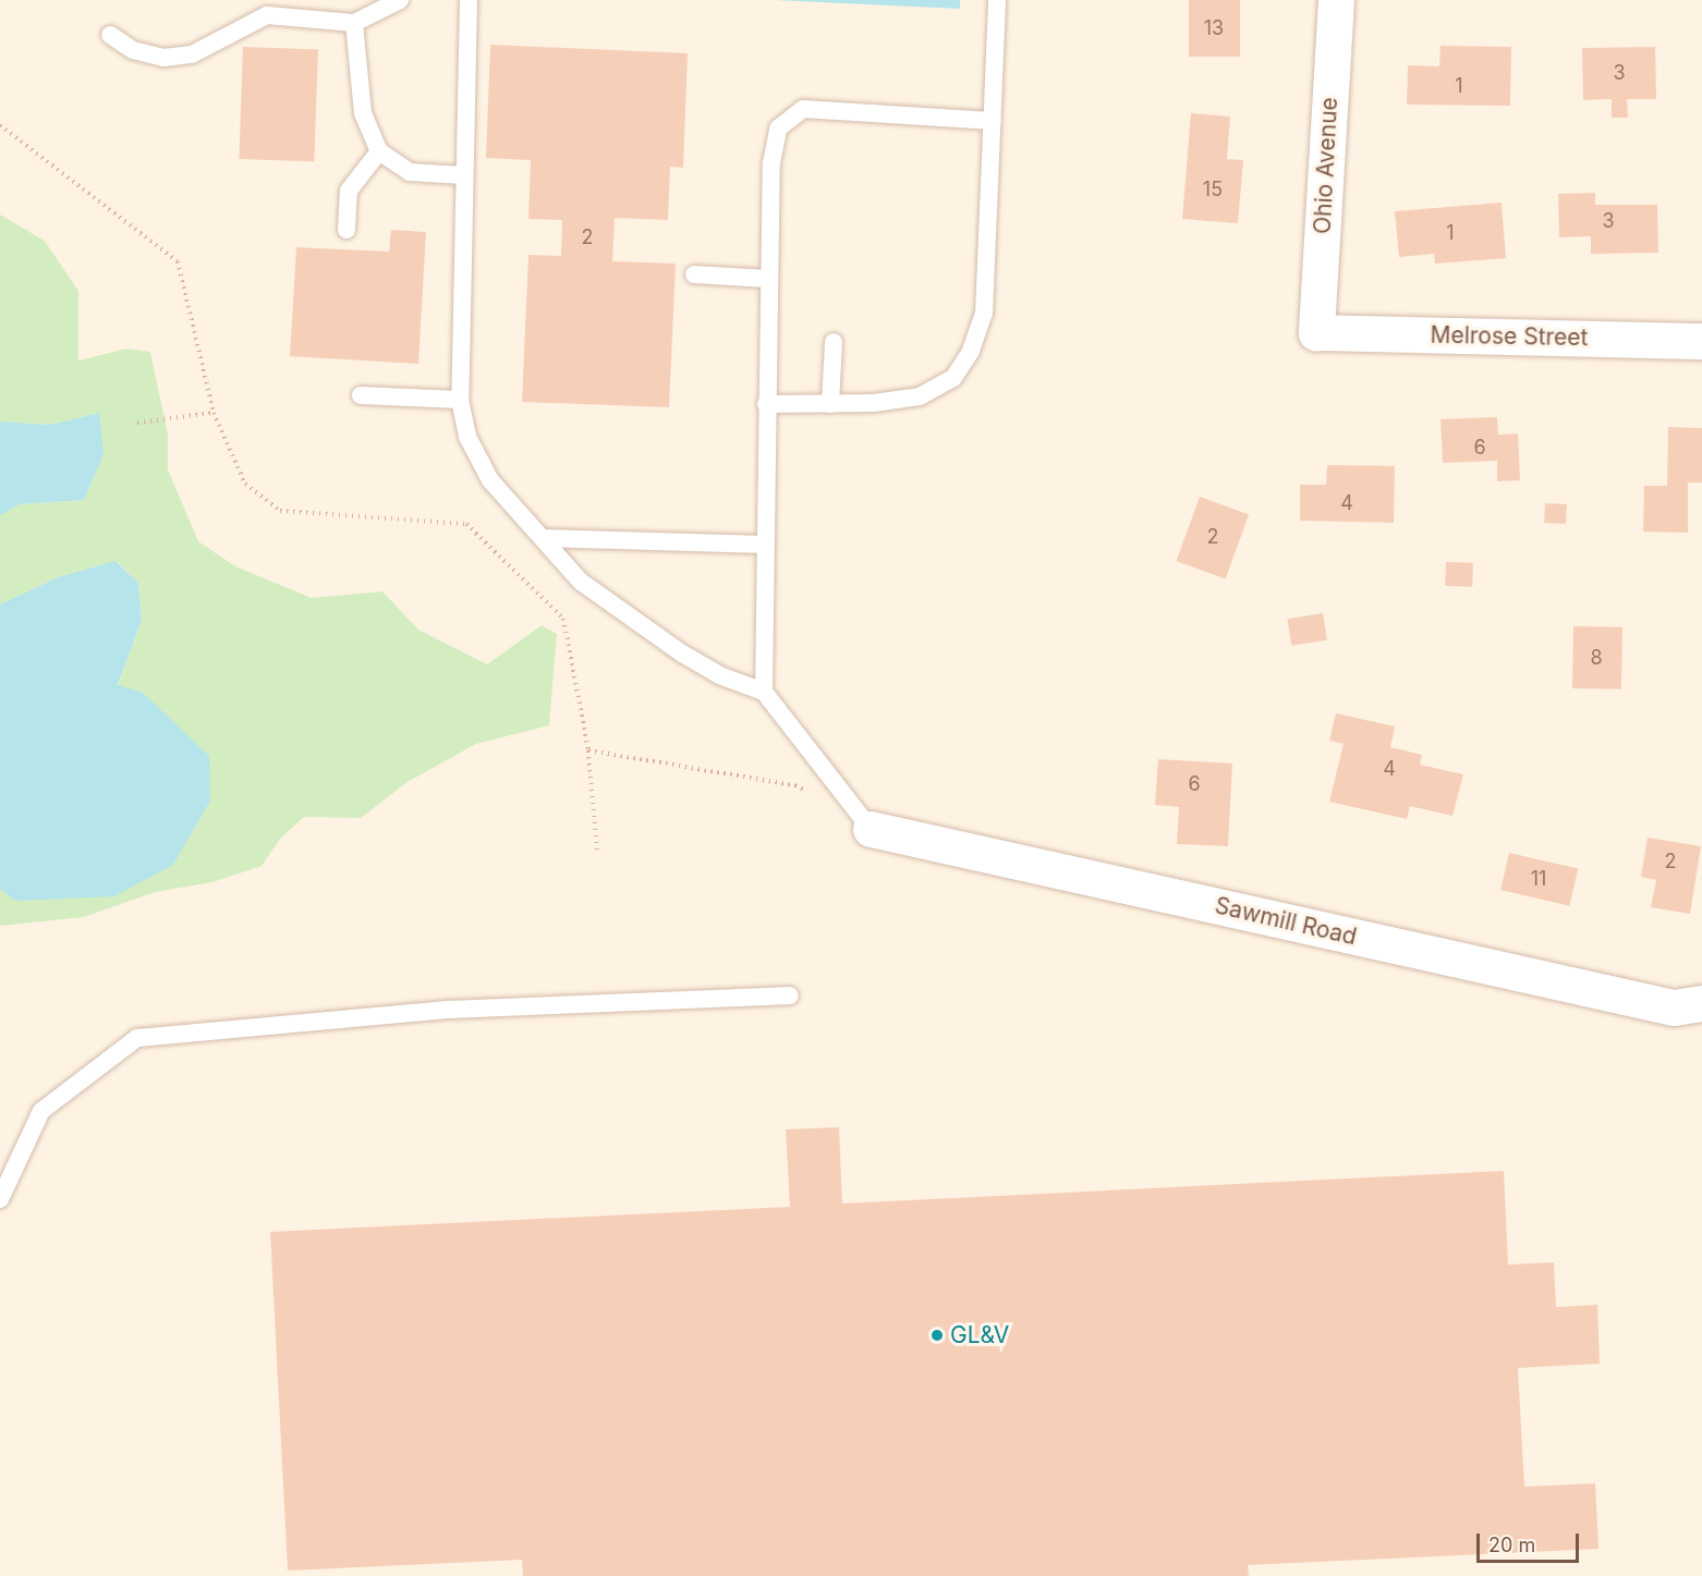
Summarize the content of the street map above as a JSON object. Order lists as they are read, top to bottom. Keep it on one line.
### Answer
{"streets":{"street":["Ohio Avenue","Melrose Street","Sawmill Road"]},"crossings":[["Ohio Avenue","Melrose Street"]],"places":["GL&V"],"house_numbers":["13","3","1","15","3","1","2","6","4","2","8","4","6","2","11"],"scale_bar":"20 m"}
